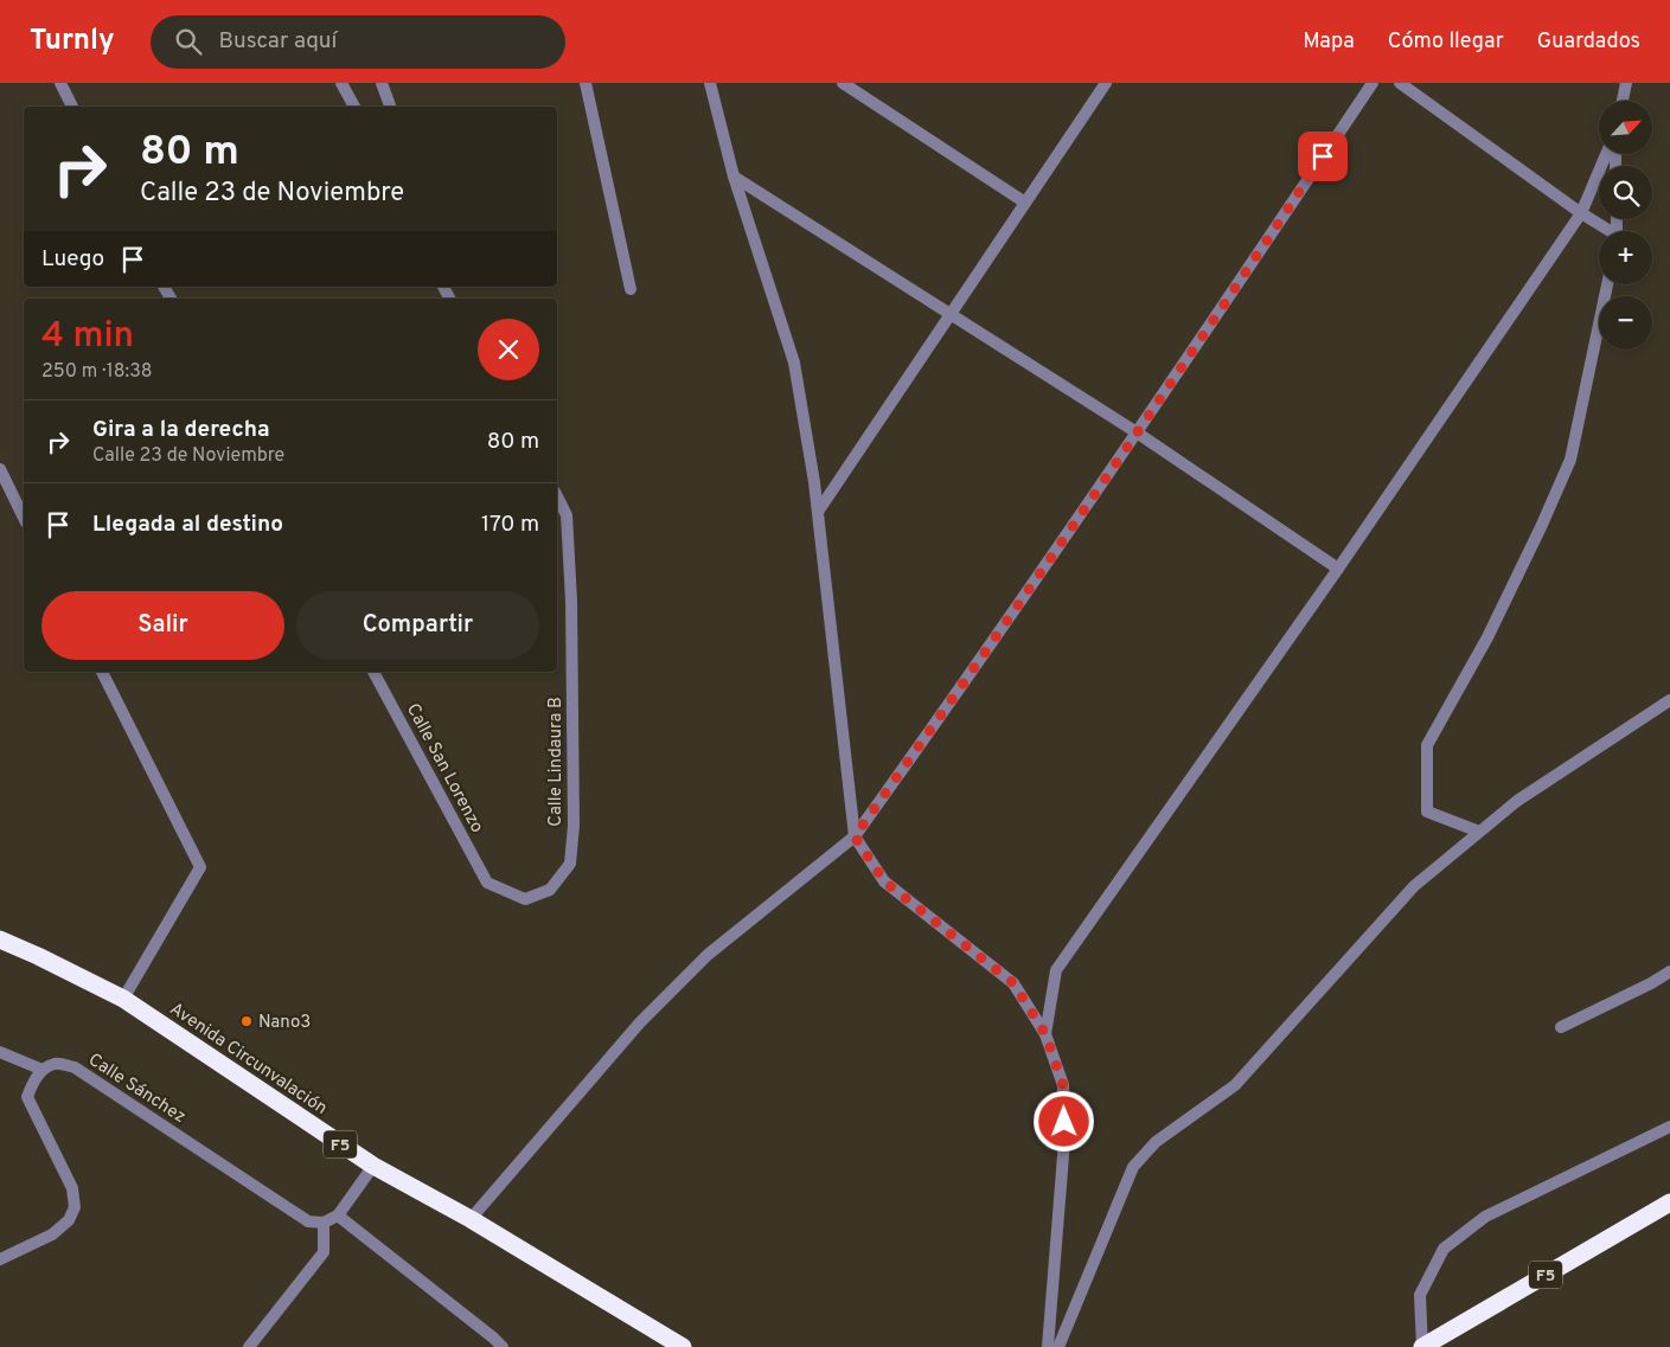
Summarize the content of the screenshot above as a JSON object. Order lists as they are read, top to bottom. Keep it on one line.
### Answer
{"streets":{"highway":["Avenida Circunvalación","F5"],"street":["Calle Lindaura B","Calle San Lorenzo","Calle Sánchez"]},"crossings":[["Calle Lindaura B","Calle San Lorenzo"]],"places":["Nano3"],"north":"top right","page":{"header":"Turnly","search":"Buscar aquí","nav":["Mapa","Cómo llegar","Guardados"],"map_buttons":["+","−"],"turn":["80 m","Calle 23 de Noviembre"],"then":"Luego","heading":["4 min","250 m · 18:38"],"list":[{"name":"Gira a la derecha","note":"Calle 23 de Noviembre","value":"80 m"},{"name":"Llegada al destino","value":"170 m"}],"buttons":["Salir","Compartir"]}}
